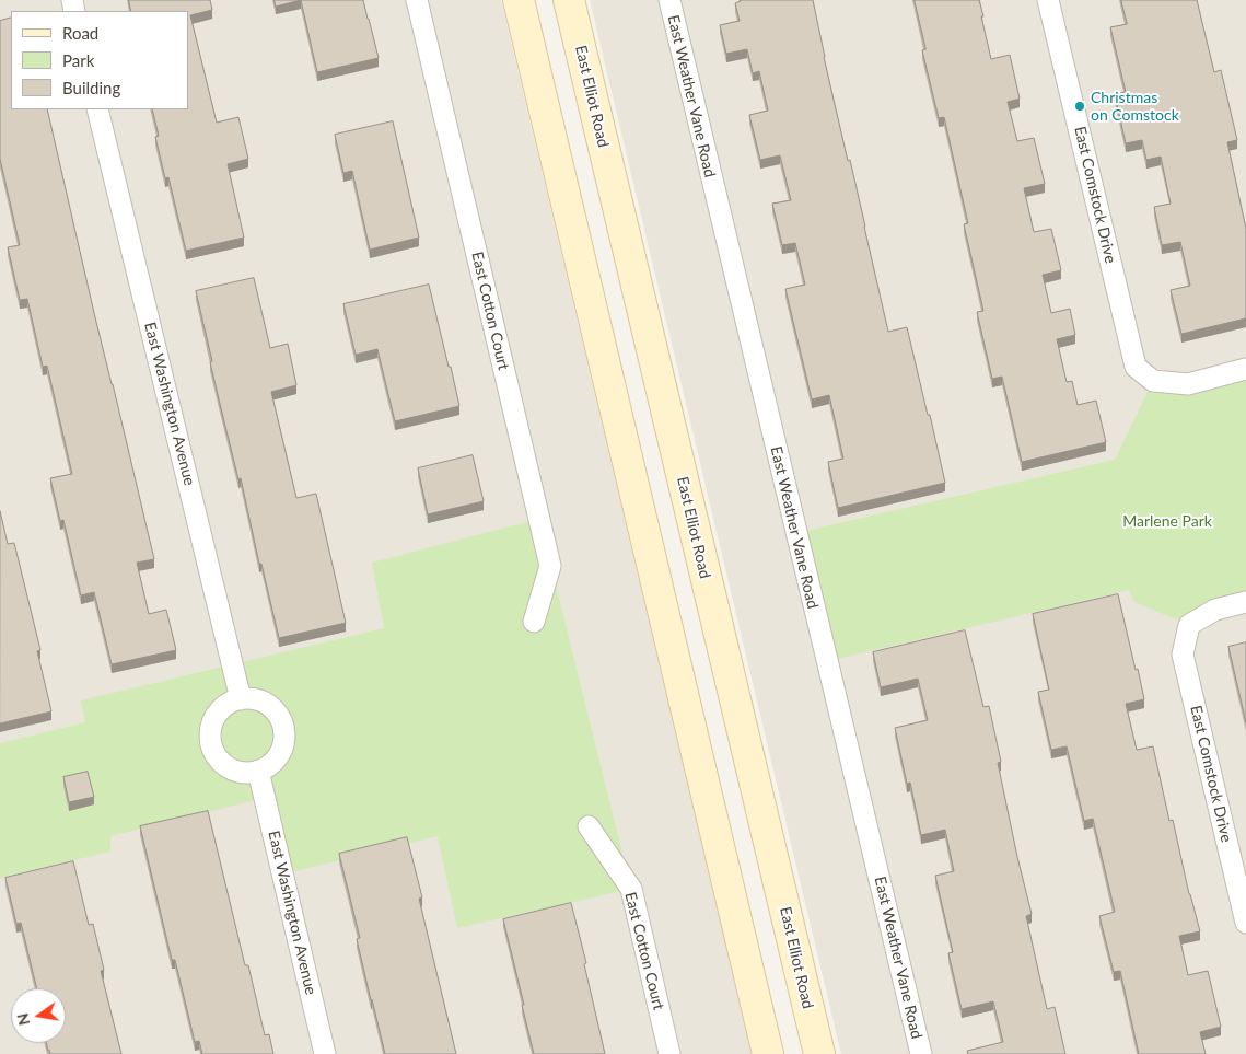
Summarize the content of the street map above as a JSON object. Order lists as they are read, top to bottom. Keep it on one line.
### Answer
{"streets":{"main road":["East Elliot Road"],"street":["East Weather Vane Road","East Comstock Drive","East Cotton Court","East Washington Avenue"]},"parks":["Marlene Park"],"places":["Christmas on Comstock"],"legend":["Road","Park","Building"],"north":"left"}
